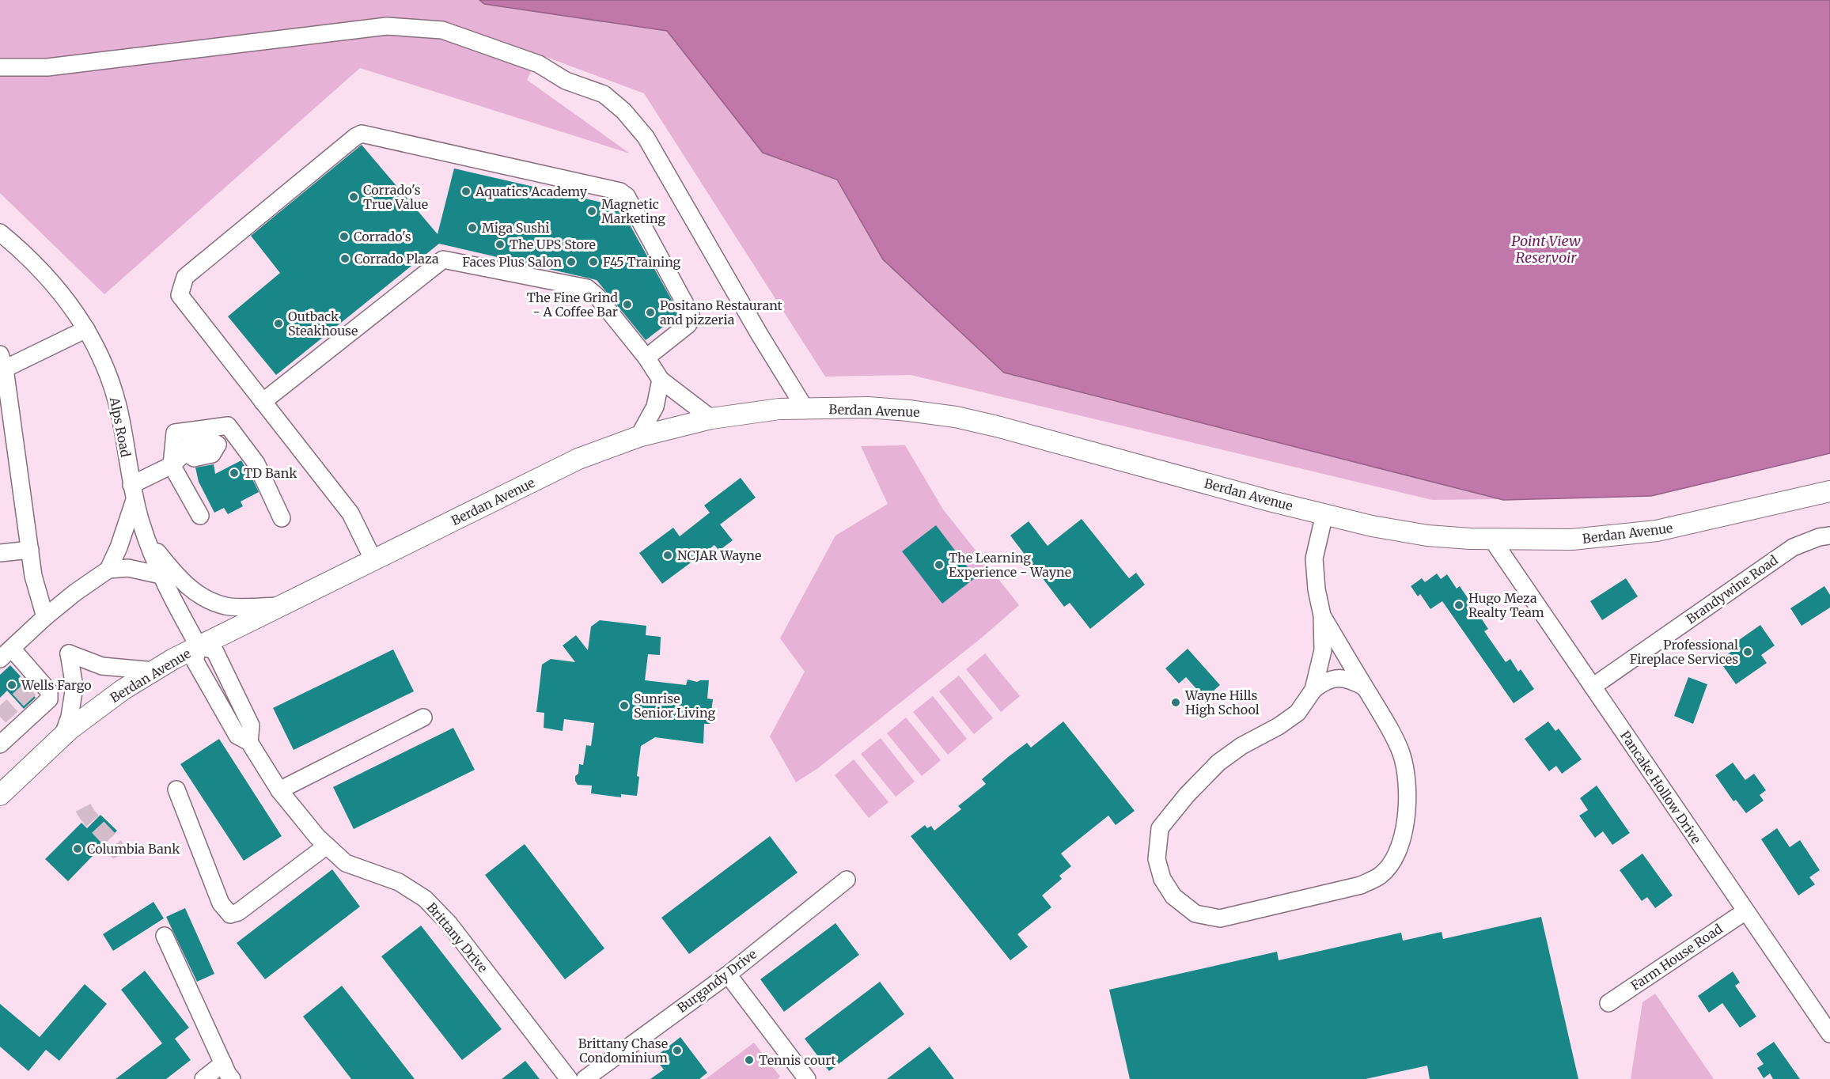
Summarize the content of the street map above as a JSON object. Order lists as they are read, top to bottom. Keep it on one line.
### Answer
{"streets":{"main road":["Berdan Avenue"],"street":["Alps Road","Brandywine Road","Pancake Hollow Drive","Brittany Drive","Farm House Road","Burgandy Drive"]},"crossings":[["Berdan Avenue","Alps Road"],["Berdan Avenue","Pancake Hollow Drive"],["Berdan Avenue","Brittany Drive"],["Alps Road","Brittany Drive"],["Brandywine Road","Pancake Hollow Drive"],["Pancake Hollow Drive","Farm House Road"]],"water":["Point View Reservoir"],"places":["Aquatics Academy","Corrado's True Value","Magnetic Marketing","Miga Sushi","Corrado's","The UPS Store","Corrado Plaza","Faces Plus Salon","F45 Training","The Fine Grind - A Coffee Bar","Positano Restaurant and pizzeria","Outback Steakhouse","TD Bank","NCJAR Wayne","The Learning Experience - Wayne","Hugo Meza Realty Team","Professional Fireplace Services","Wells Fargo","Wayne Hills High School","Sunrise Senior Living","Columbia Bank","Brittany Chase Condominium","Tennis court"]}
